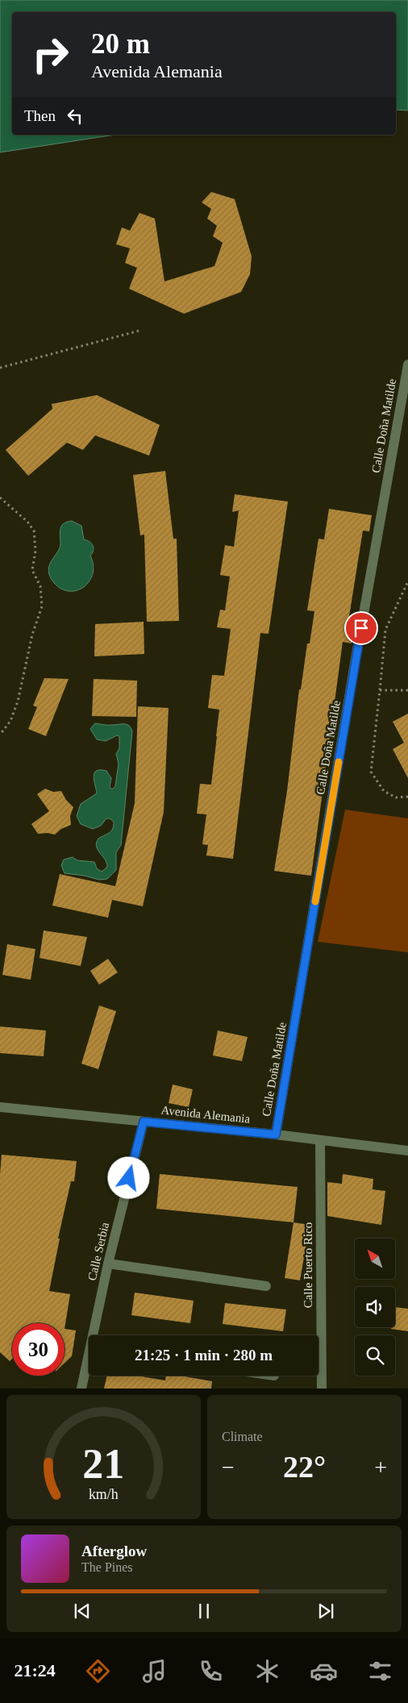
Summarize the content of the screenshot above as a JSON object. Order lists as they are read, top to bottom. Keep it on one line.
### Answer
{"streets":{"street":["Calle Doña Matilde","Avenida Alemania","Calle Serbia","Calle Puerto Rico"]},"crossings":[["Calle Doña Matilde","Avenida Alemania"],["Avenida Alemania","Calle Serbia"],["Avenida Alemania","Calle Puerto Rico"]],"north":"top left","page":{"turn":["20 m","Avenida Alemania"],"then":"Then","limit":"30","trip":"21:25 · 1 min · 280 m","tile":"Climate","heat":["−","22°","+"],"song":["Afterglow","The Pines"],"tabs":"21:24","gauge":["21","km/h"]}}
